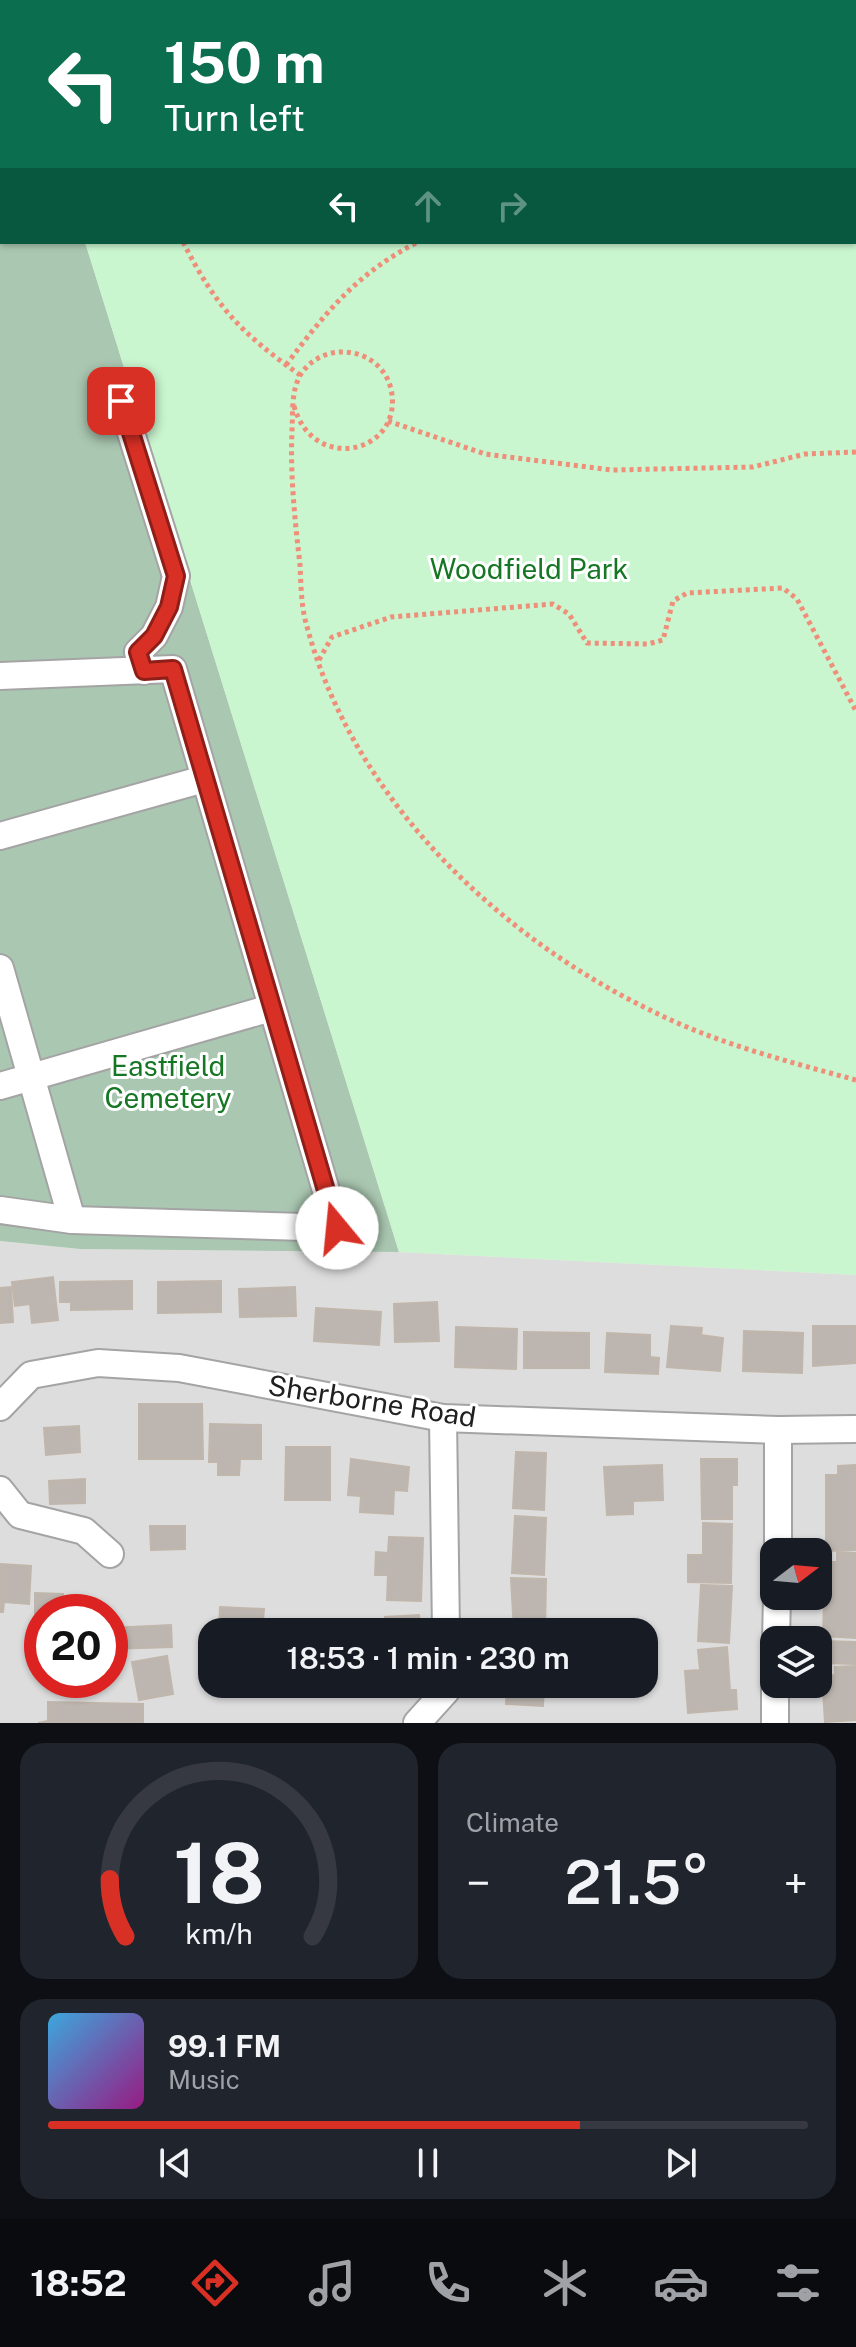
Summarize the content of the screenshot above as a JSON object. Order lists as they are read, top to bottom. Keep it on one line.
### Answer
{"streets":{"street":["Sherborne Road"]},"parks":["Woodfield Park","Eastfield Cemetery"],"north":"right","page":{"turn":["150 m","Turn left"],"limit":"20","trip":"18:53 · 1 min · 230 m","tile":"Climate","heat":["−","21.5°","+"],"song":["99.1 FM","Music"],"tabs":"18:52","gauge":["18","km/h"]}}
